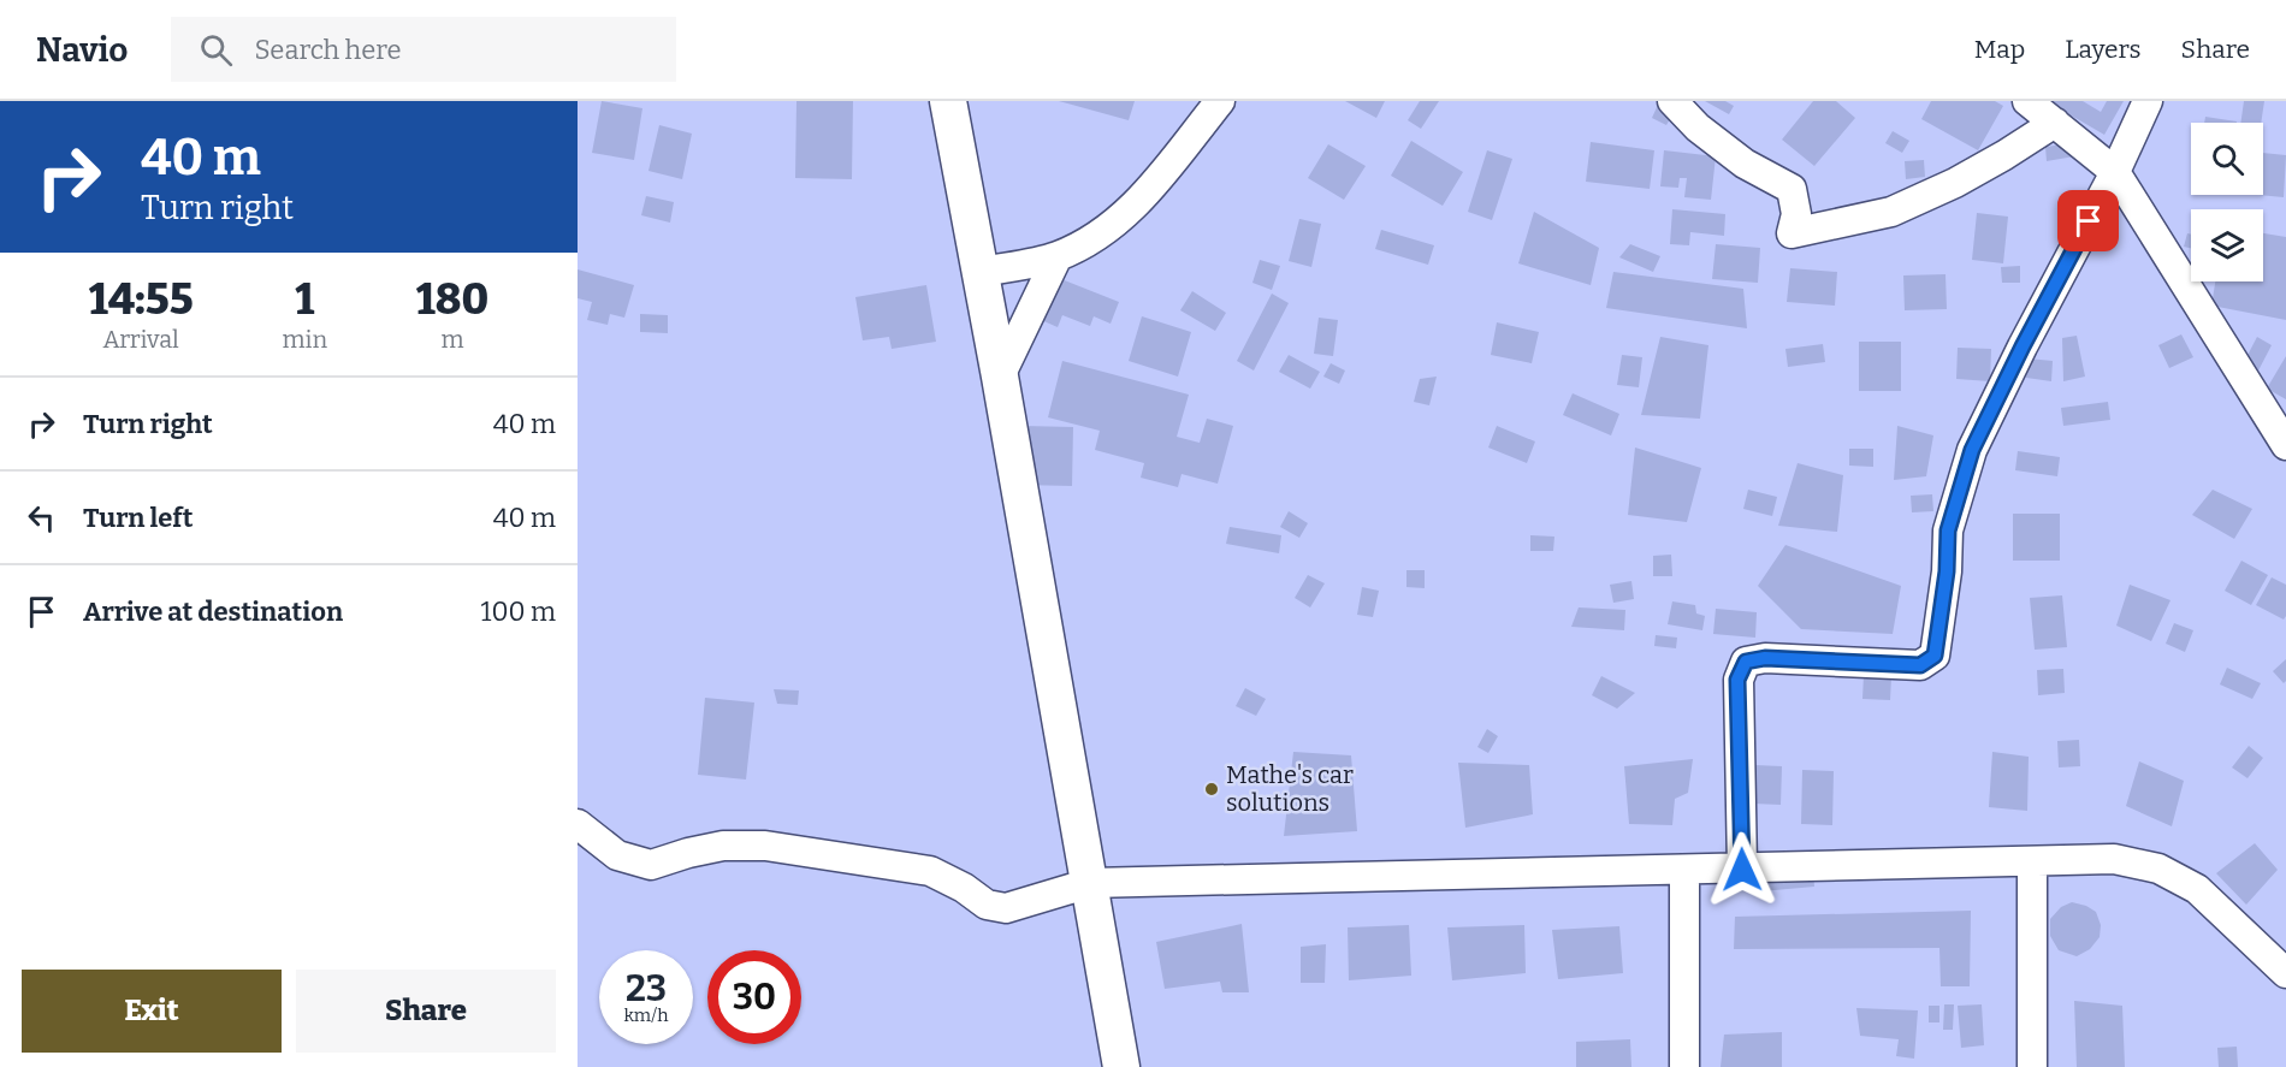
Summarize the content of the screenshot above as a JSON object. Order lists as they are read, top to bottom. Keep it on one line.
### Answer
{"places":["Mathe's car solutions"],"page":{"header":"Navio","search":"Search here","nav":["Map","Layers","Share"],"turn":["40 m","Turn right"],"eta":["14:55","Arrival","1","min","180","m"],"list":[{"name":"Turn right","value":"40 m"},{"name":"Turn left","value":"40 m"},{"name":"Arrive at destination","value":"100 m"}],"speed":"23 km/h","limit":"30","buttons":["Exit","Share"]}}
